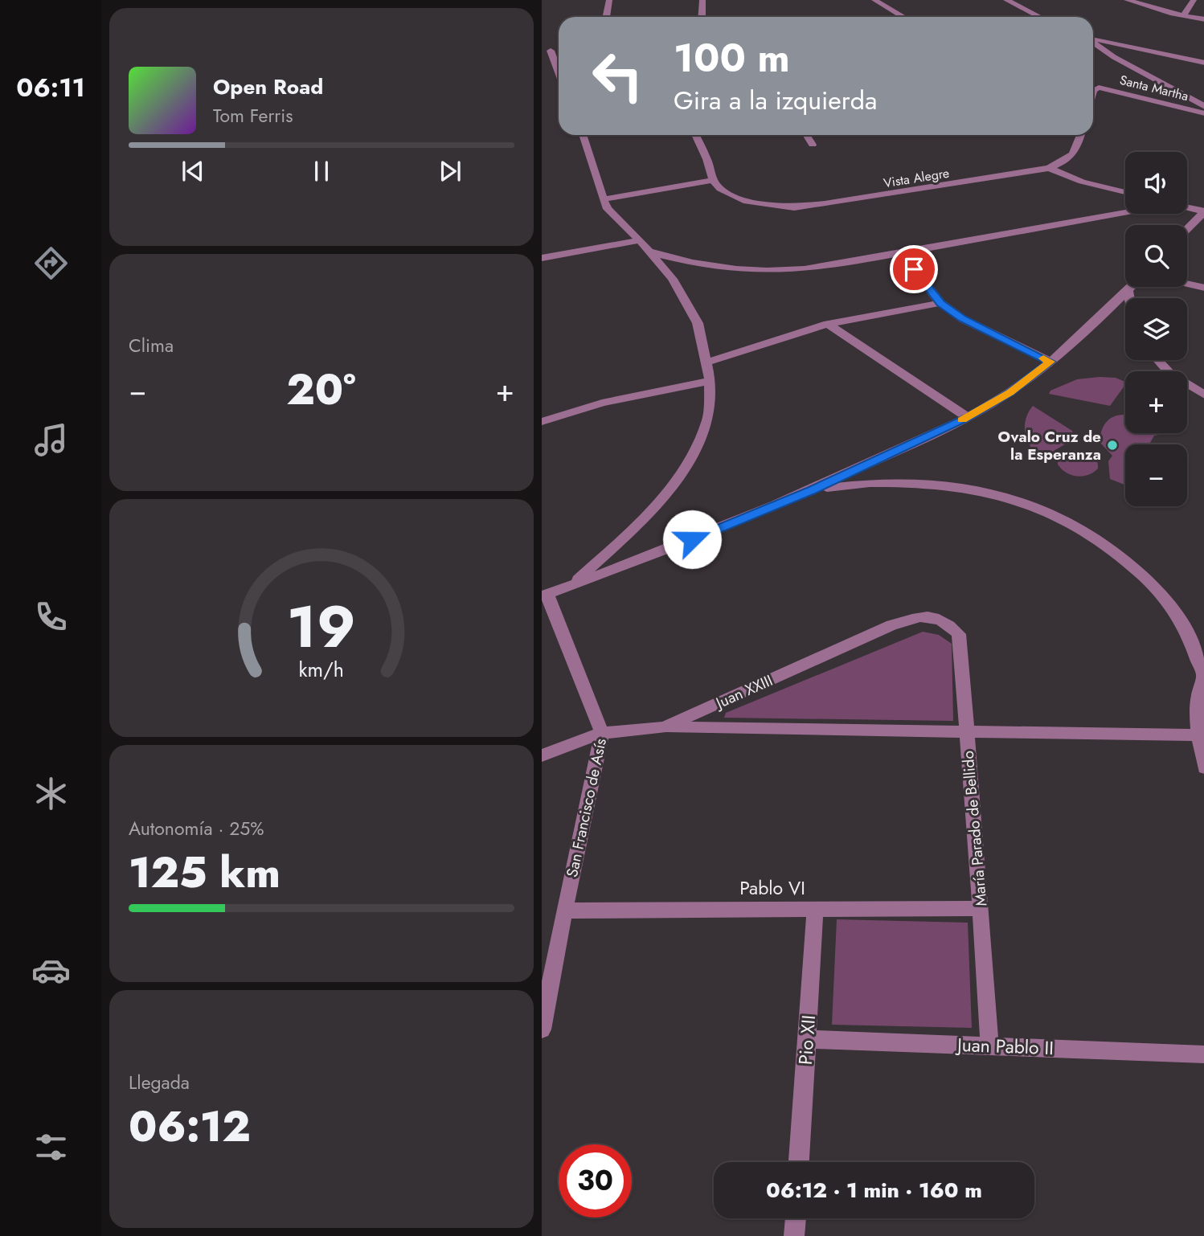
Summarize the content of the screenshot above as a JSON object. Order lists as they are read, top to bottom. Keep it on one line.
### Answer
{"streets":{"street":["Santa Martha","Vista Alegre","Juan XXIII","San Francisco de Asís","María Parado de Bellido","Pablo VI","Pio XII","Juan Pablo II"]},"crossings":[["Juan XXIII","San Francisco de Asís"],["Juan XXIII","María Parado de Bellido"],["San Francisco de Asís","Pablo VI"],["María Parado de Bellido","Pablo VI"],["María Parado de Bellido","Juan Pablo II"],["Pablo VI","Pio XII"],["Pio XII","Juan Pablo II"]],"places":["Ovalo Cruz de la Esperanza"],"page":{"tabs":"06:11","turn":["100 m","Gira a la izquierda"],"song":["Open Road","Tom Ferris"],"map_buttons":["+","−"],"tile":["Clima",["Autonomía · 25%","125 km"],["Llegada","06:12"]],"heat":["−","20°","+"],"limit":"30","trip":"06:12 · 1 min · 160 m","gauge":["19","km/h"]}}
